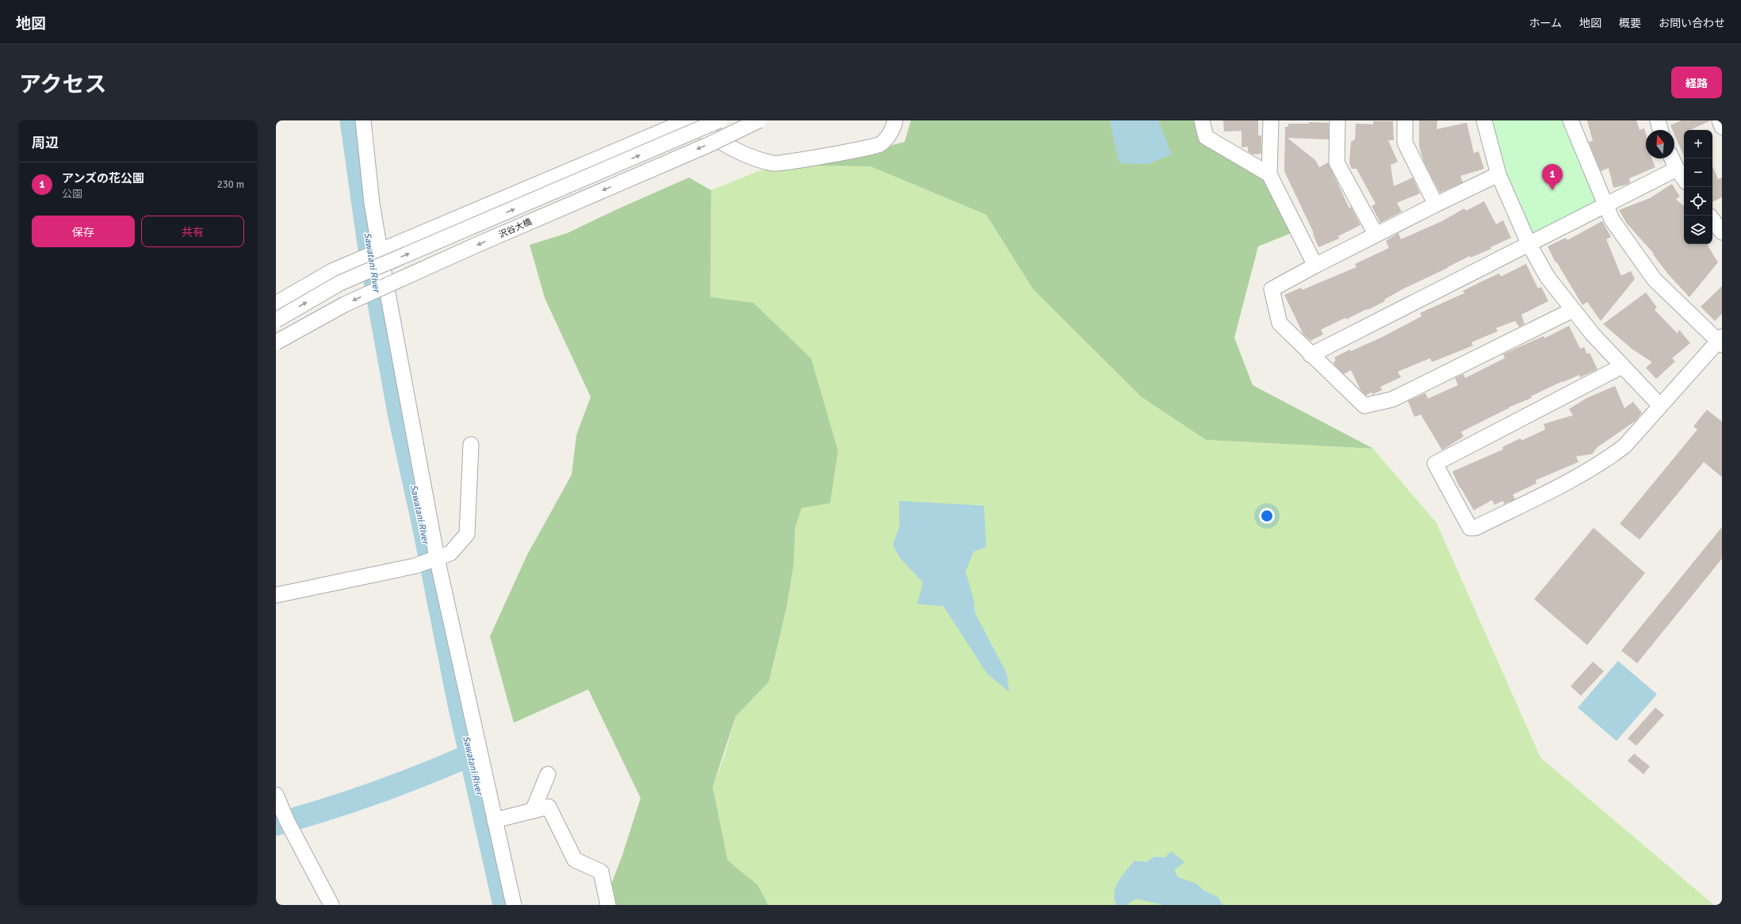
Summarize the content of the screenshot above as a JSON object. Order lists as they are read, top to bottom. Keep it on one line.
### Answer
{"streets":{"street":["沢谷大橋"]},"water":["Sawatani River"],"north":"top","page":{"header":"地図","nav":["ホーム","地図","概要","お問い合わせ"],"title":"アクセス","buttons":["経路",["保存","共有"]],"heading":"周辺","map_buttons":["+","−"],"list":[{"mark":"1","name":"アンズの花公園","note":"公園","value":"230 m"}],"pins":"1"}}
